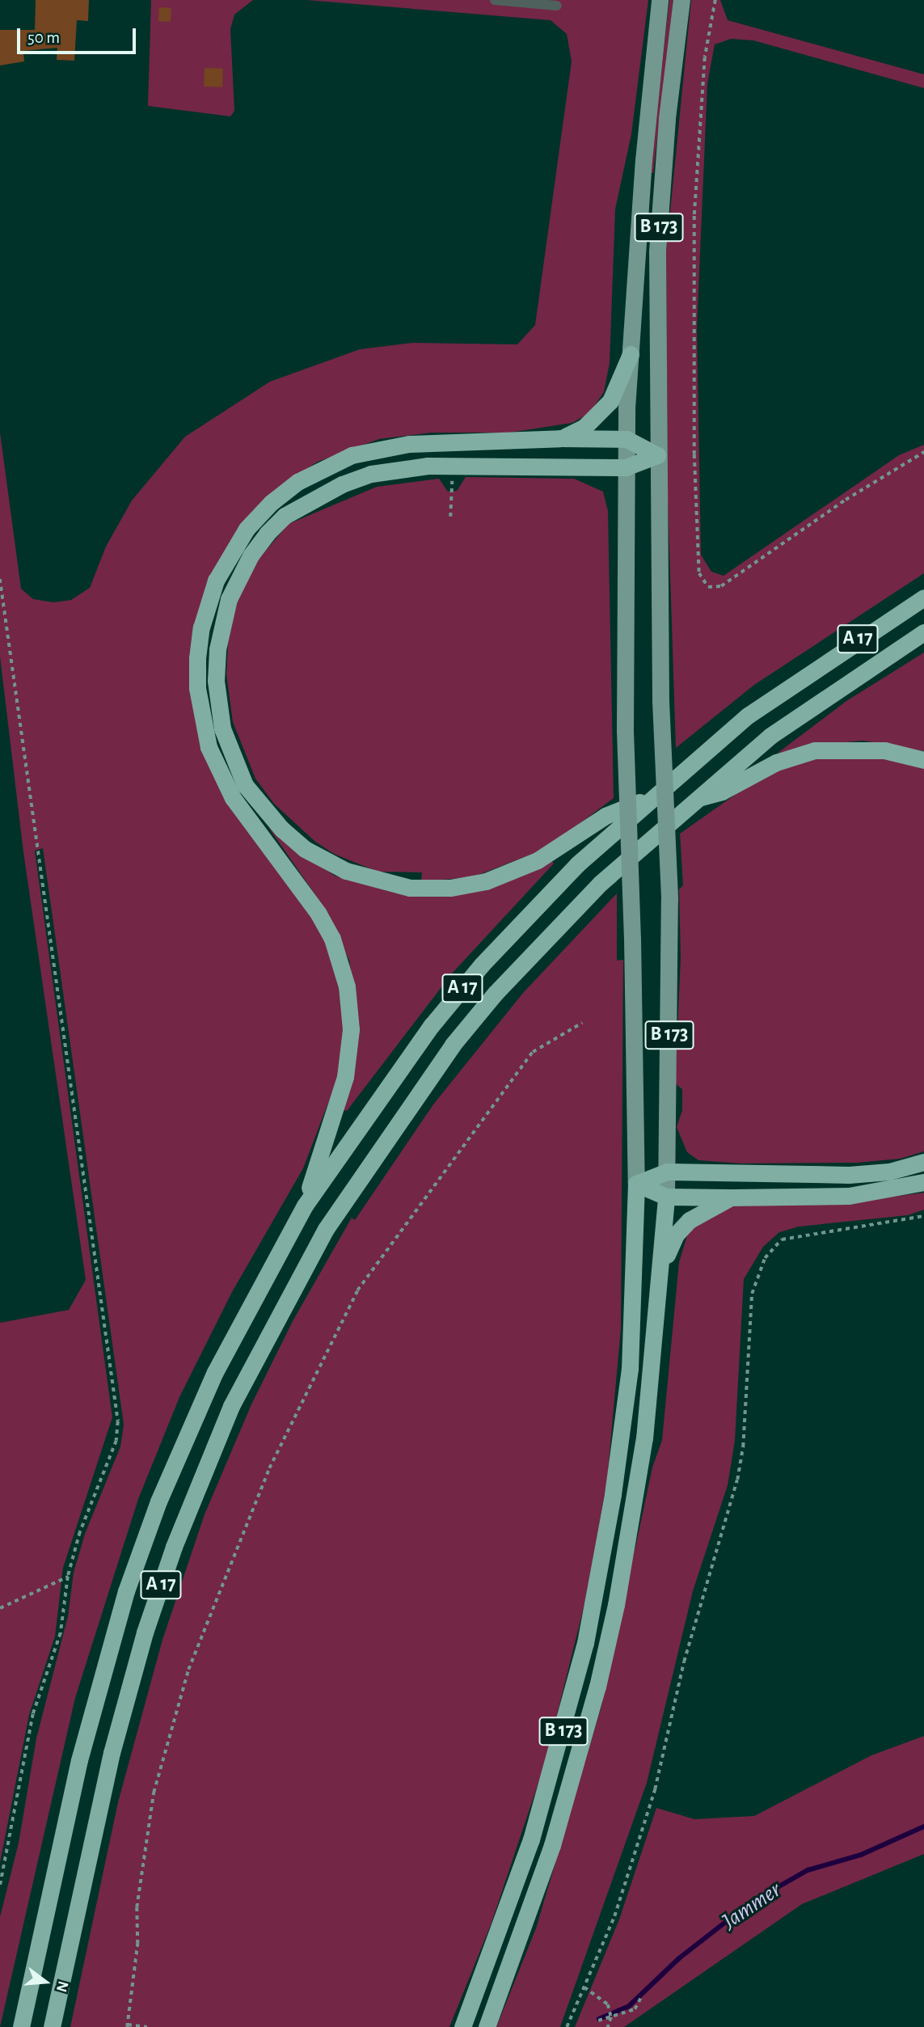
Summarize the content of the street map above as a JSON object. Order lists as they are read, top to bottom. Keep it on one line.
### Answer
{"streets":{"highway":["B 173","A 17"]},"water":["Jammer"],"scale_bar":"50 m","north":"right"}
